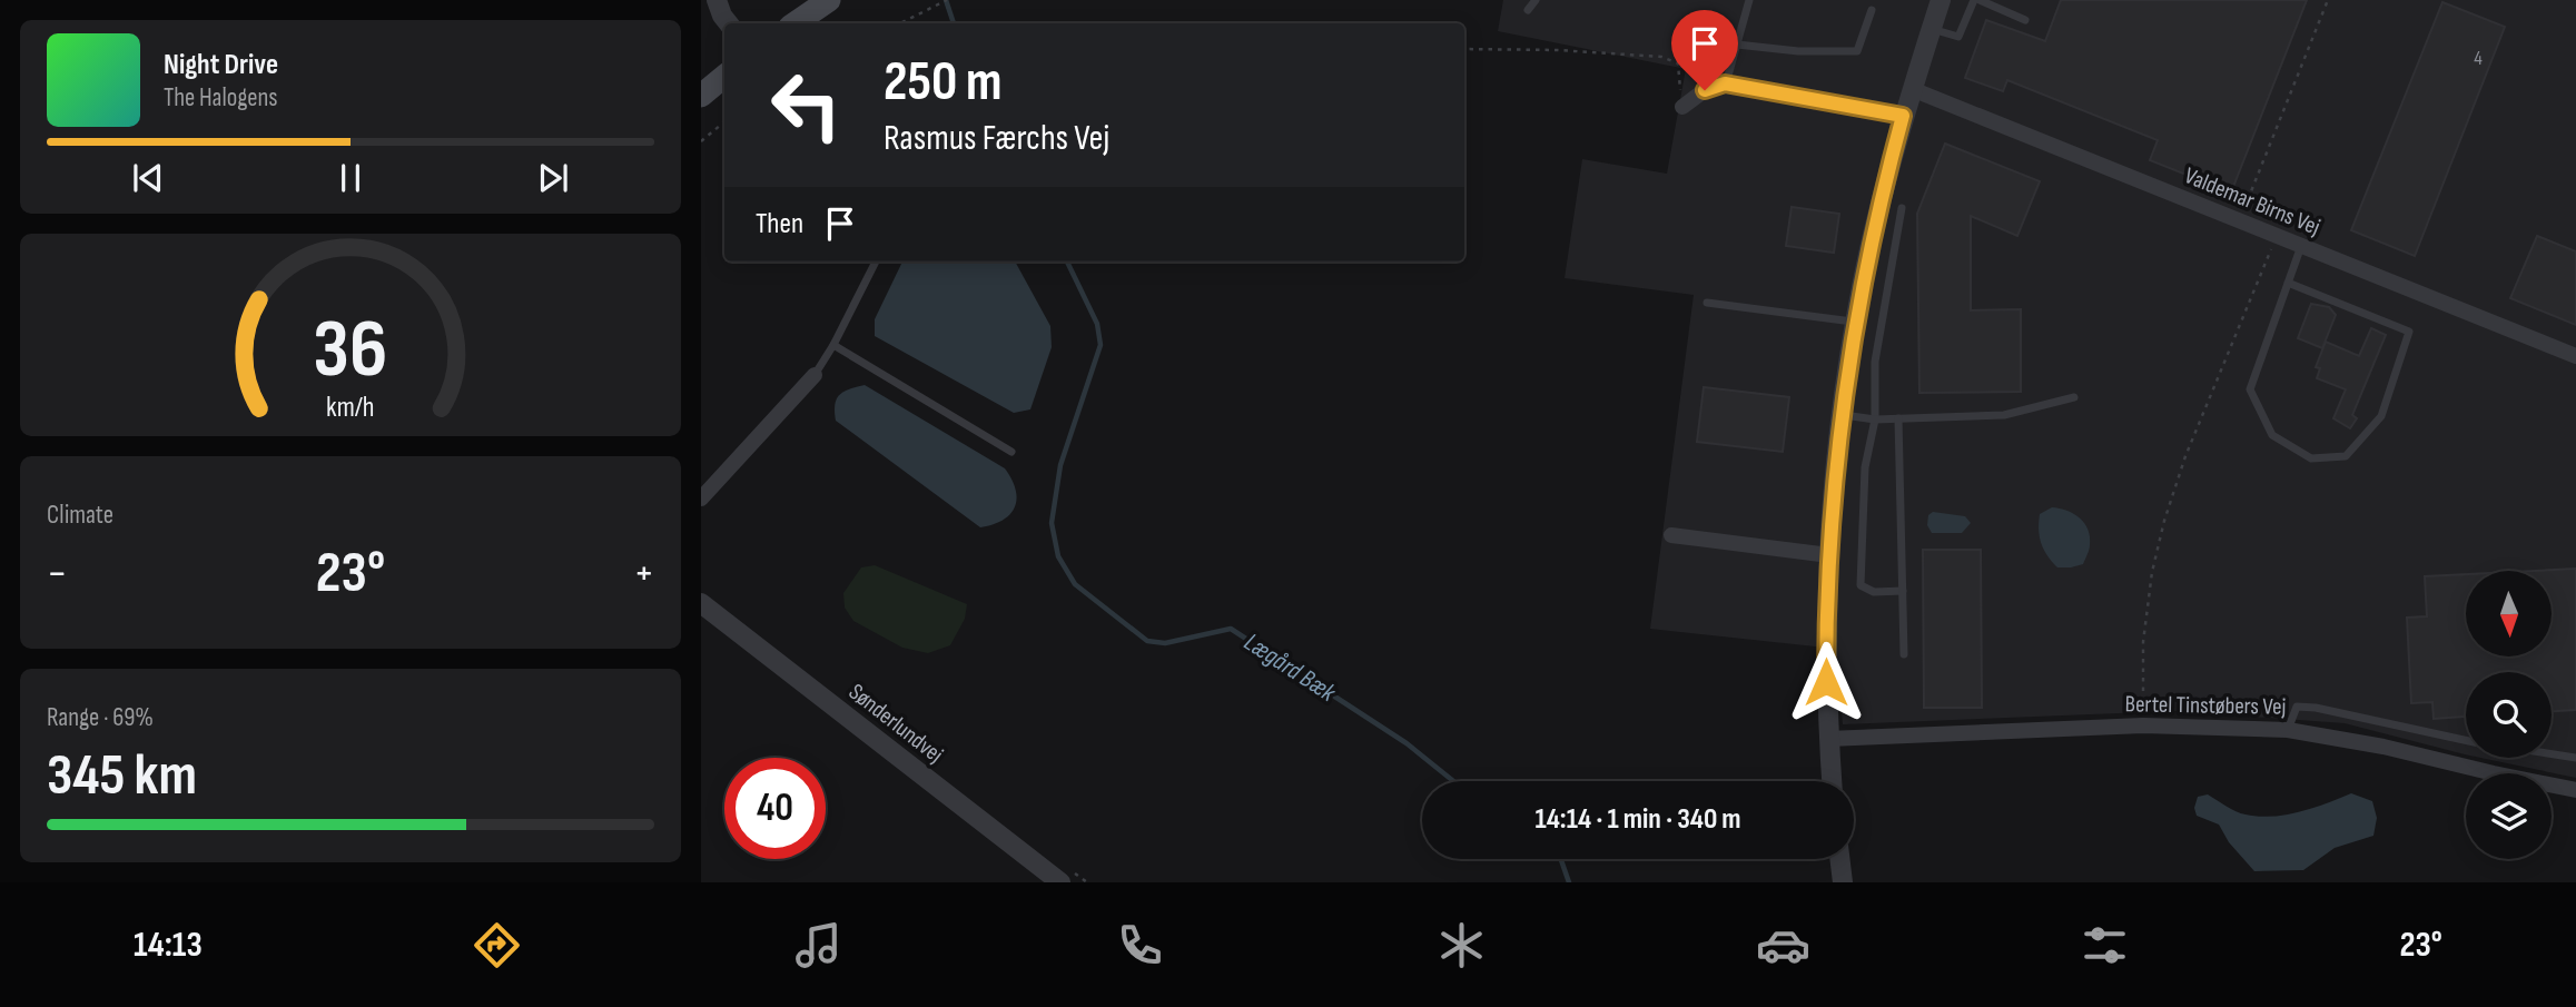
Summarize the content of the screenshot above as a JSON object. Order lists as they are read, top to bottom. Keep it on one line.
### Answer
{"streets":{"street":["Valdemar Birns Vej","Bertel Tinstøbers Vej","Sønderlundvej"]},"water":["Lægård Bæk"],"house_numbers":["4"],"north":"bottom","page":{"turn":["250 m","Rasmus Færchs Vej"],"song":["Night Drive","The Halogens"],"then":"Then","tile":["Climate",["Range · 69%","345 km"]],"heat":["−","23°","+"],"limit":"40","trip":"14:14 · 1 min · 340 m","tabs":["14:13","23°"],"gauge":["36","km/h"]}}
